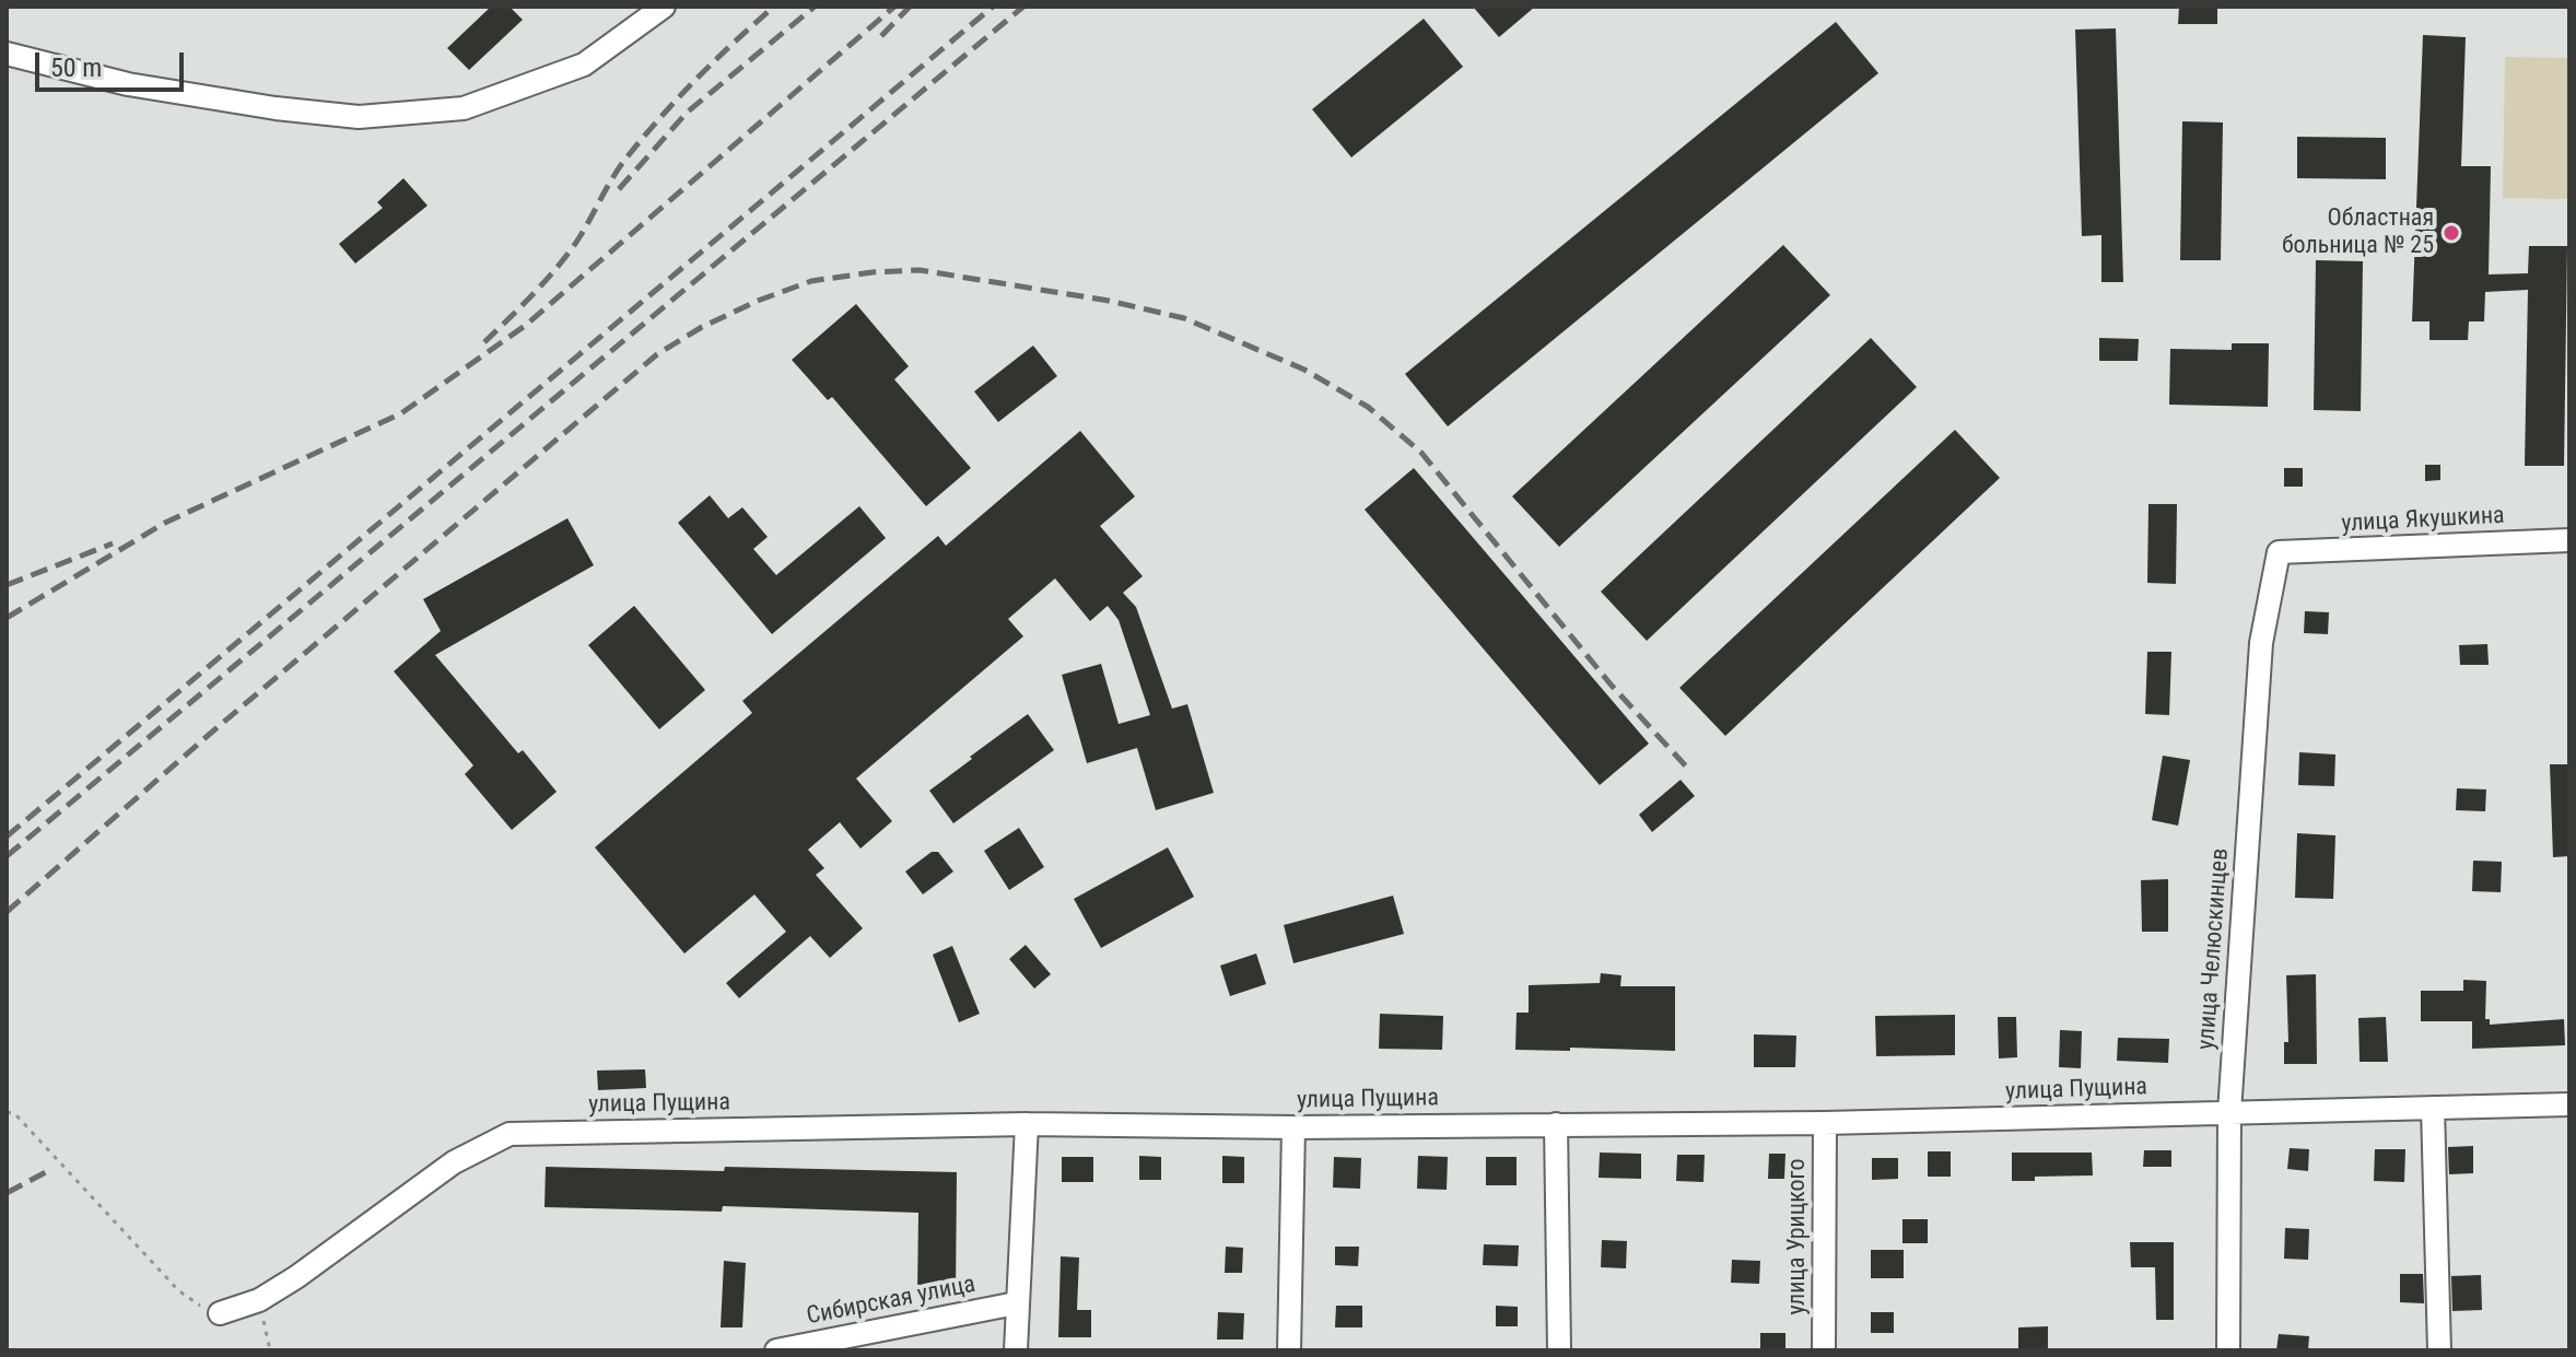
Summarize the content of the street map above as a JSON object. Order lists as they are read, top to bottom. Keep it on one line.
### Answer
{"streets":{"street":["улица Якушкина","улица Челюскинцев","улица Пущина","улица Урицкого","Сибирская улица"]},"crossings":[["улица Якушкина","улица Челюскинцев"],["улица Челюскинцев","улица Пущина"],["улица Пущина","улица Урицкого"]],"places":["Областная больница № 25"],"scale_bar":"50 m"}
